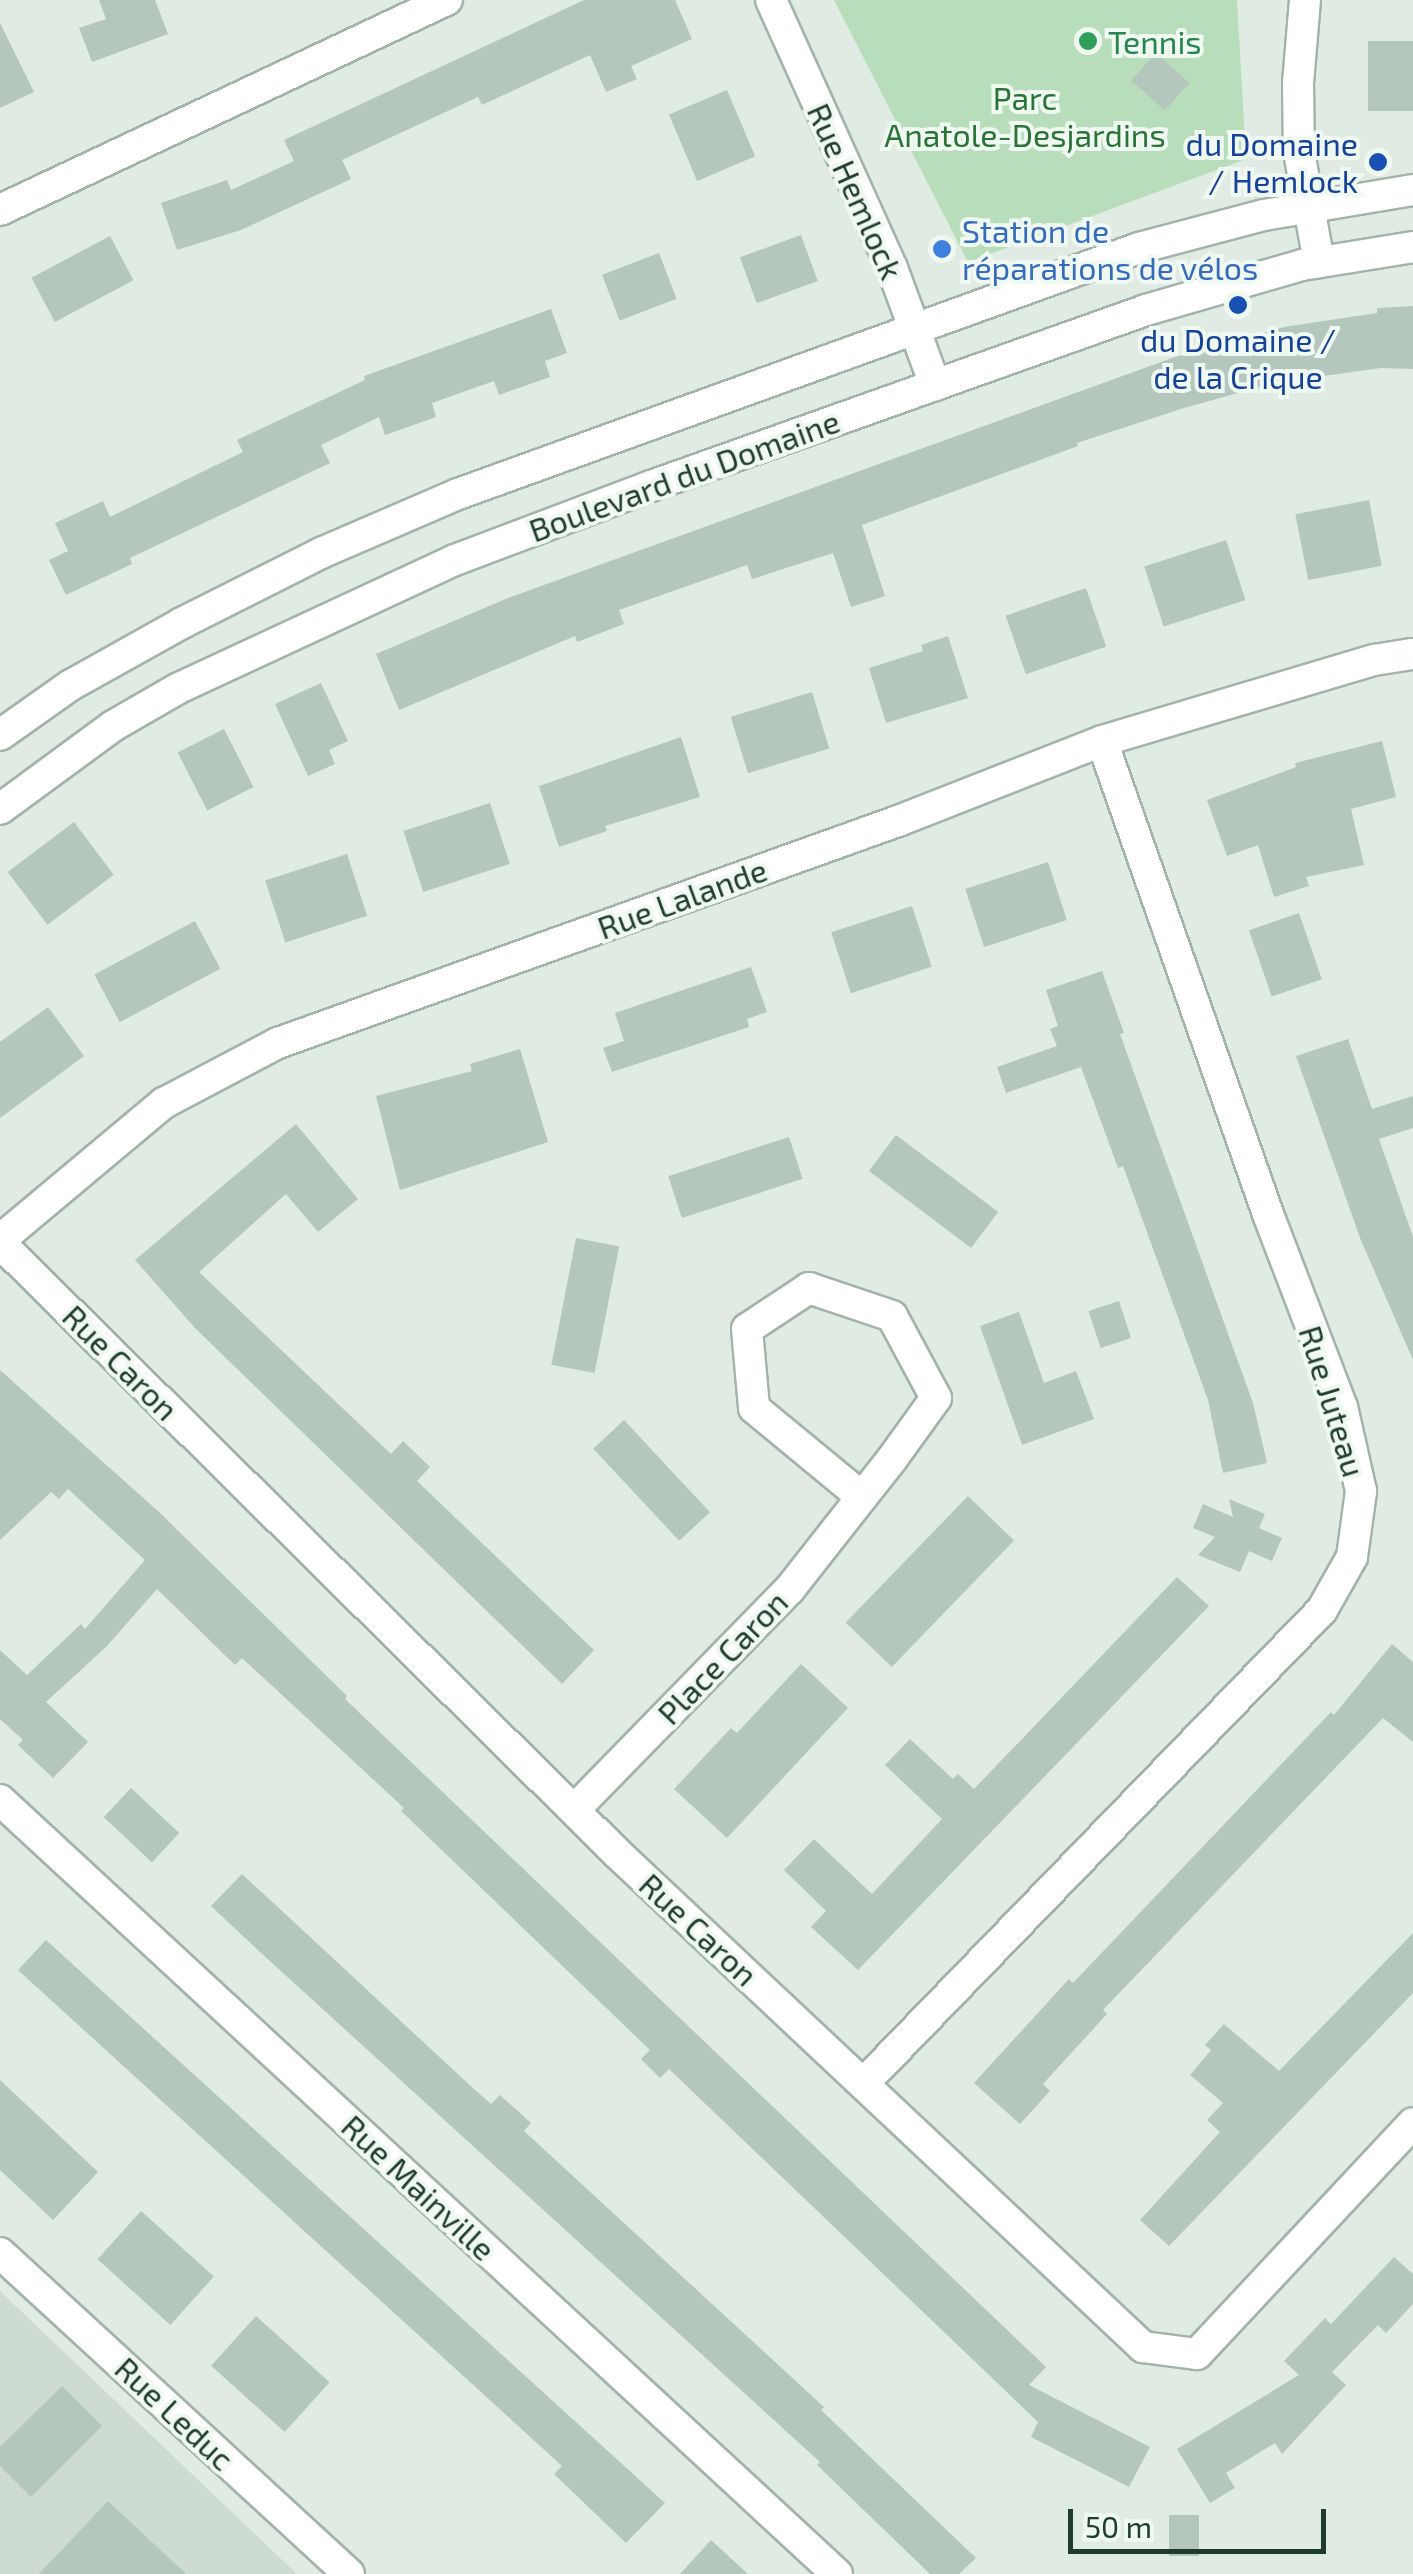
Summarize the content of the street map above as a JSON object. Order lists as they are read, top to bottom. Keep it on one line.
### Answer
{"streets":{"street":["Rue Hemlock","Boulevard du Domaine","Rue Lalande","Rue Caron","Rue Juteau","Place Caron","Rue Mainville","Rue Leduc"]},"crossings":[["Rue Hemlock","Boulevard du Domaine"],["Rue Lalande","Rue Caron"],["Rue Lalande","Rue Juteau"],["Rue Caron","Rue Juteau"],["Rue Caron","Place Caron"]],"parks":["Parc Anatole-Desjardins"],"places":["Tennis","du Domaine / Hemlock","Station de réparations de vélos","du Domaine / de la Crique"],"scale_bar":"50 m"}
